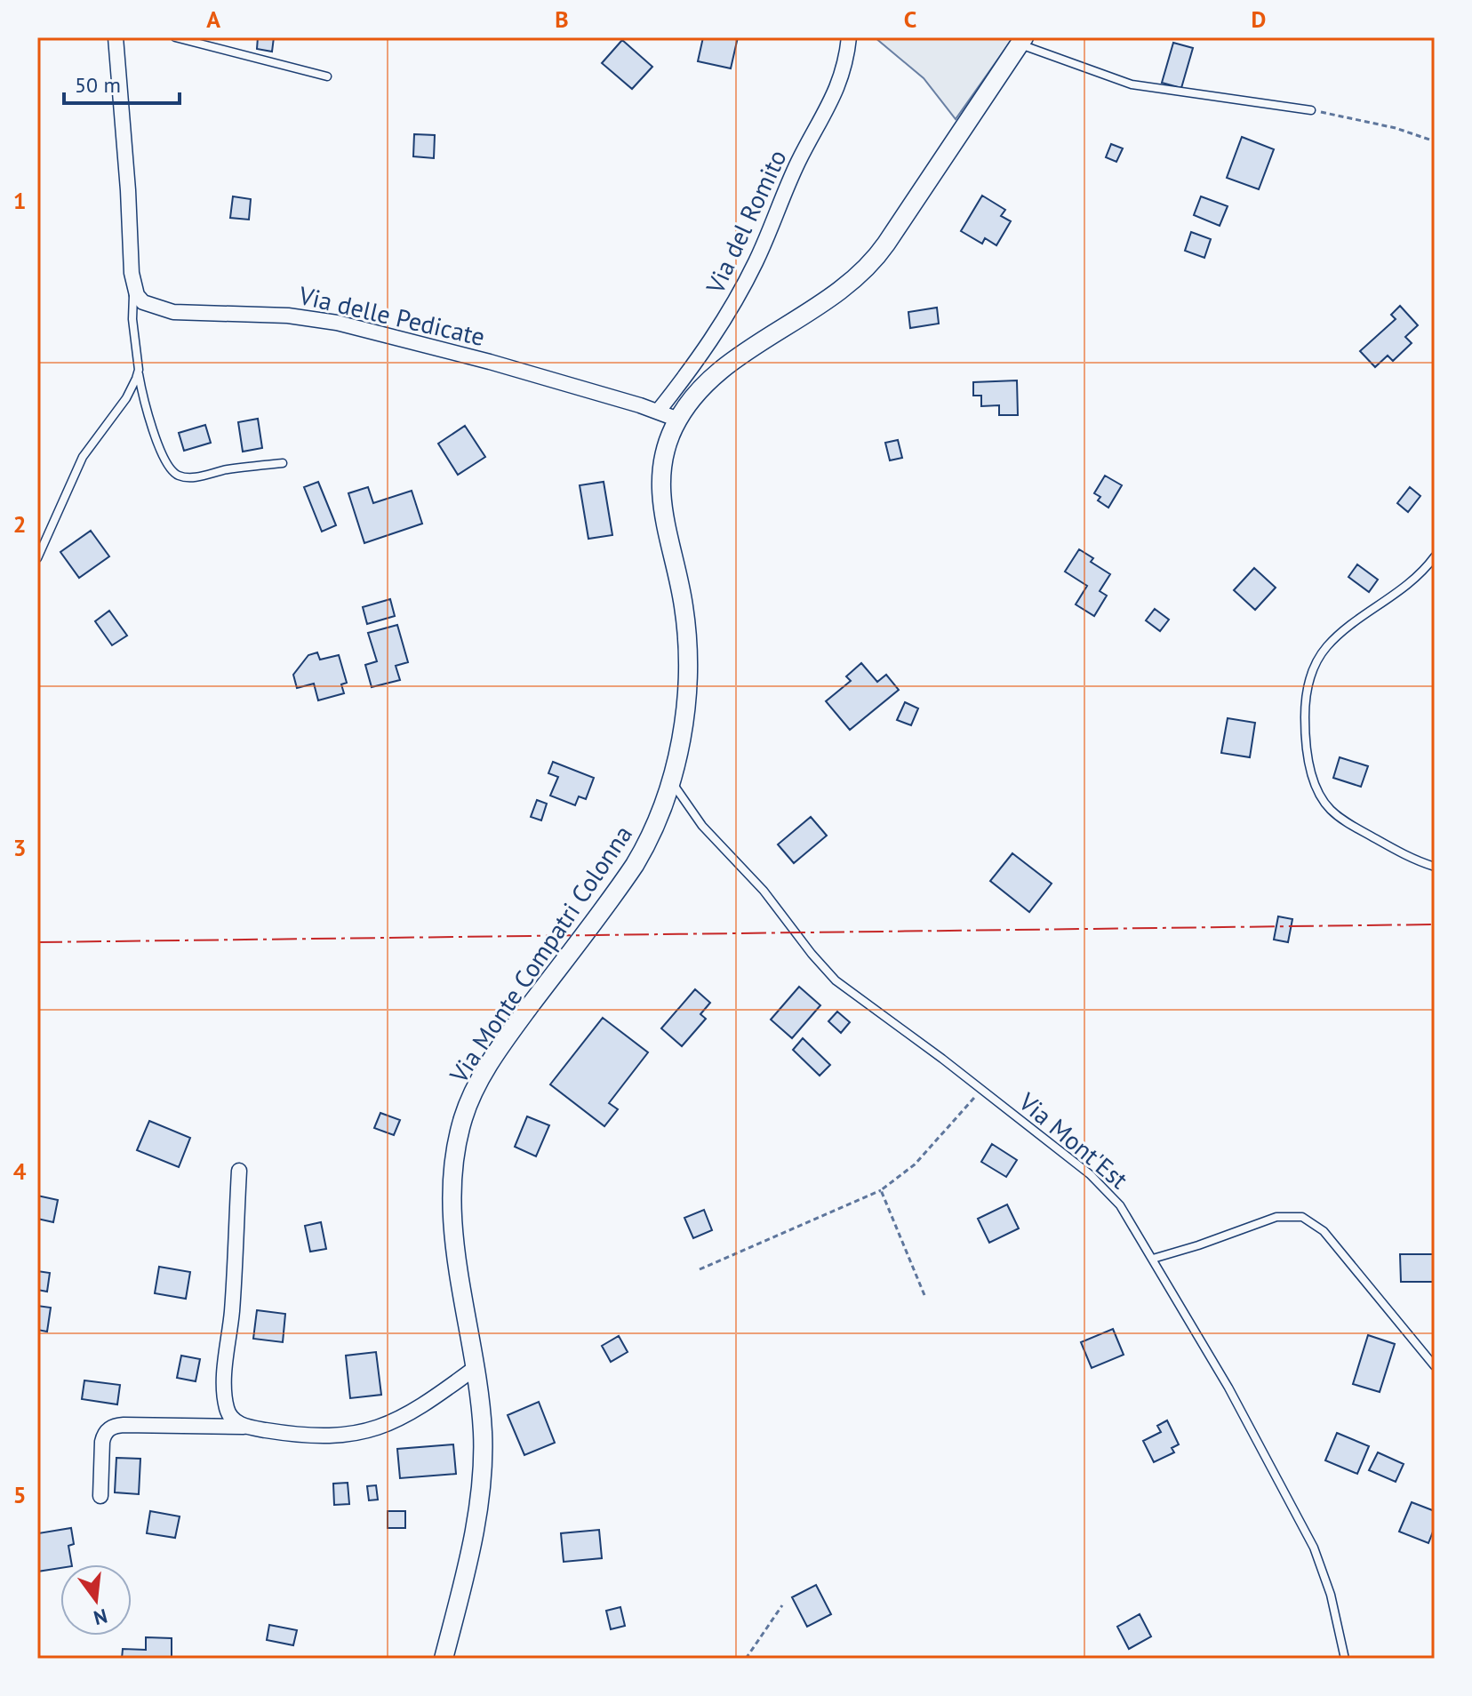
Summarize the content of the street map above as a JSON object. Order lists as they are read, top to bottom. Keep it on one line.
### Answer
{"streets":{"street":["Via del Romito","Via delle Pedicate","Via Monte Compatri Colonna"],"lane":["Via Mont'Est"]},"crossings":[["Via del Romito","Via delle Pedicate"],["Via delle Pedicate","Via Monte Compatri Colonna"],["Via Monte Compatri Colonna","Via Mont'Est"]],"scale_bar":"50 m","north":"bottom","grid":{"columns":["A","B","C","D"],"rows":["1","2","3","4","5"]}}
